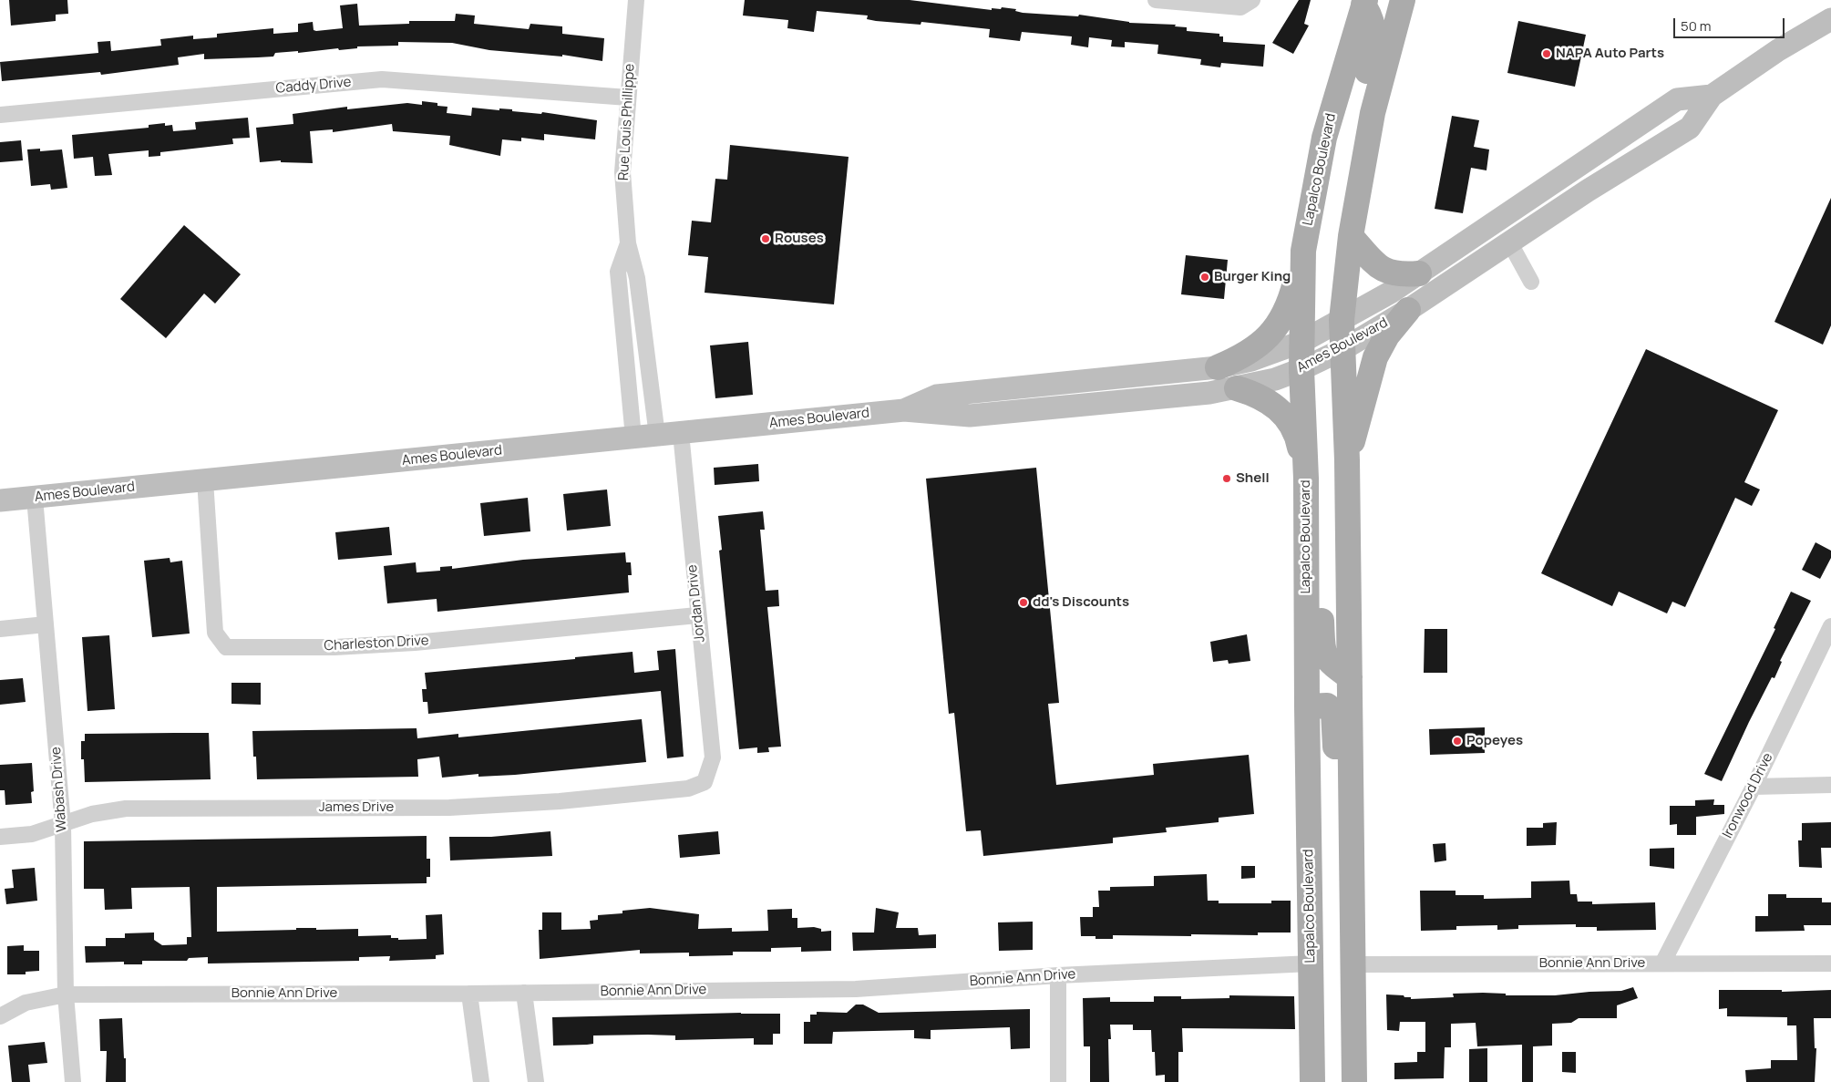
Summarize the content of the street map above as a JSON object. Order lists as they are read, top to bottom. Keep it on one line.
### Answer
{"streets":{"main road":["Lapalco Boulevard"],"street":["Caddy Drive","Rue Louis Phillippe","Ames Boulevard","Jordan Drive","Charleston Drive","Wabash Drive","Ironwood Drive","James Drive","Bonnie Ann Drive"]},"crossings":[["Caddy Drive","Rue Louis Phillippe"],["Rue Louis Phillippe","Ames Boulevard"],["Lapalco Boulevard","Ames Boulevard"],["Lapalco Boulevard","Bonnie Ann Drive"],["Ames Boulevard","Jordan Drive"],["Ames Boulevard","Charleston Drive"],["Ames Boulevard","Wabash Drive"],["Jordan Drive","Charleston Drive"],["Jordan Drive","James Drive"],["Wabash Drive","James Drive"],["Wabash Drive","Bonnie Ann Drive"],["Ironwood Drive","Bonnie Ann Drive"]],"places":["NAPA Auto Parts","Rouses","Burger King","Shell","dd's Discounts","Popeyes"],"scale_bar":"50 m"}
